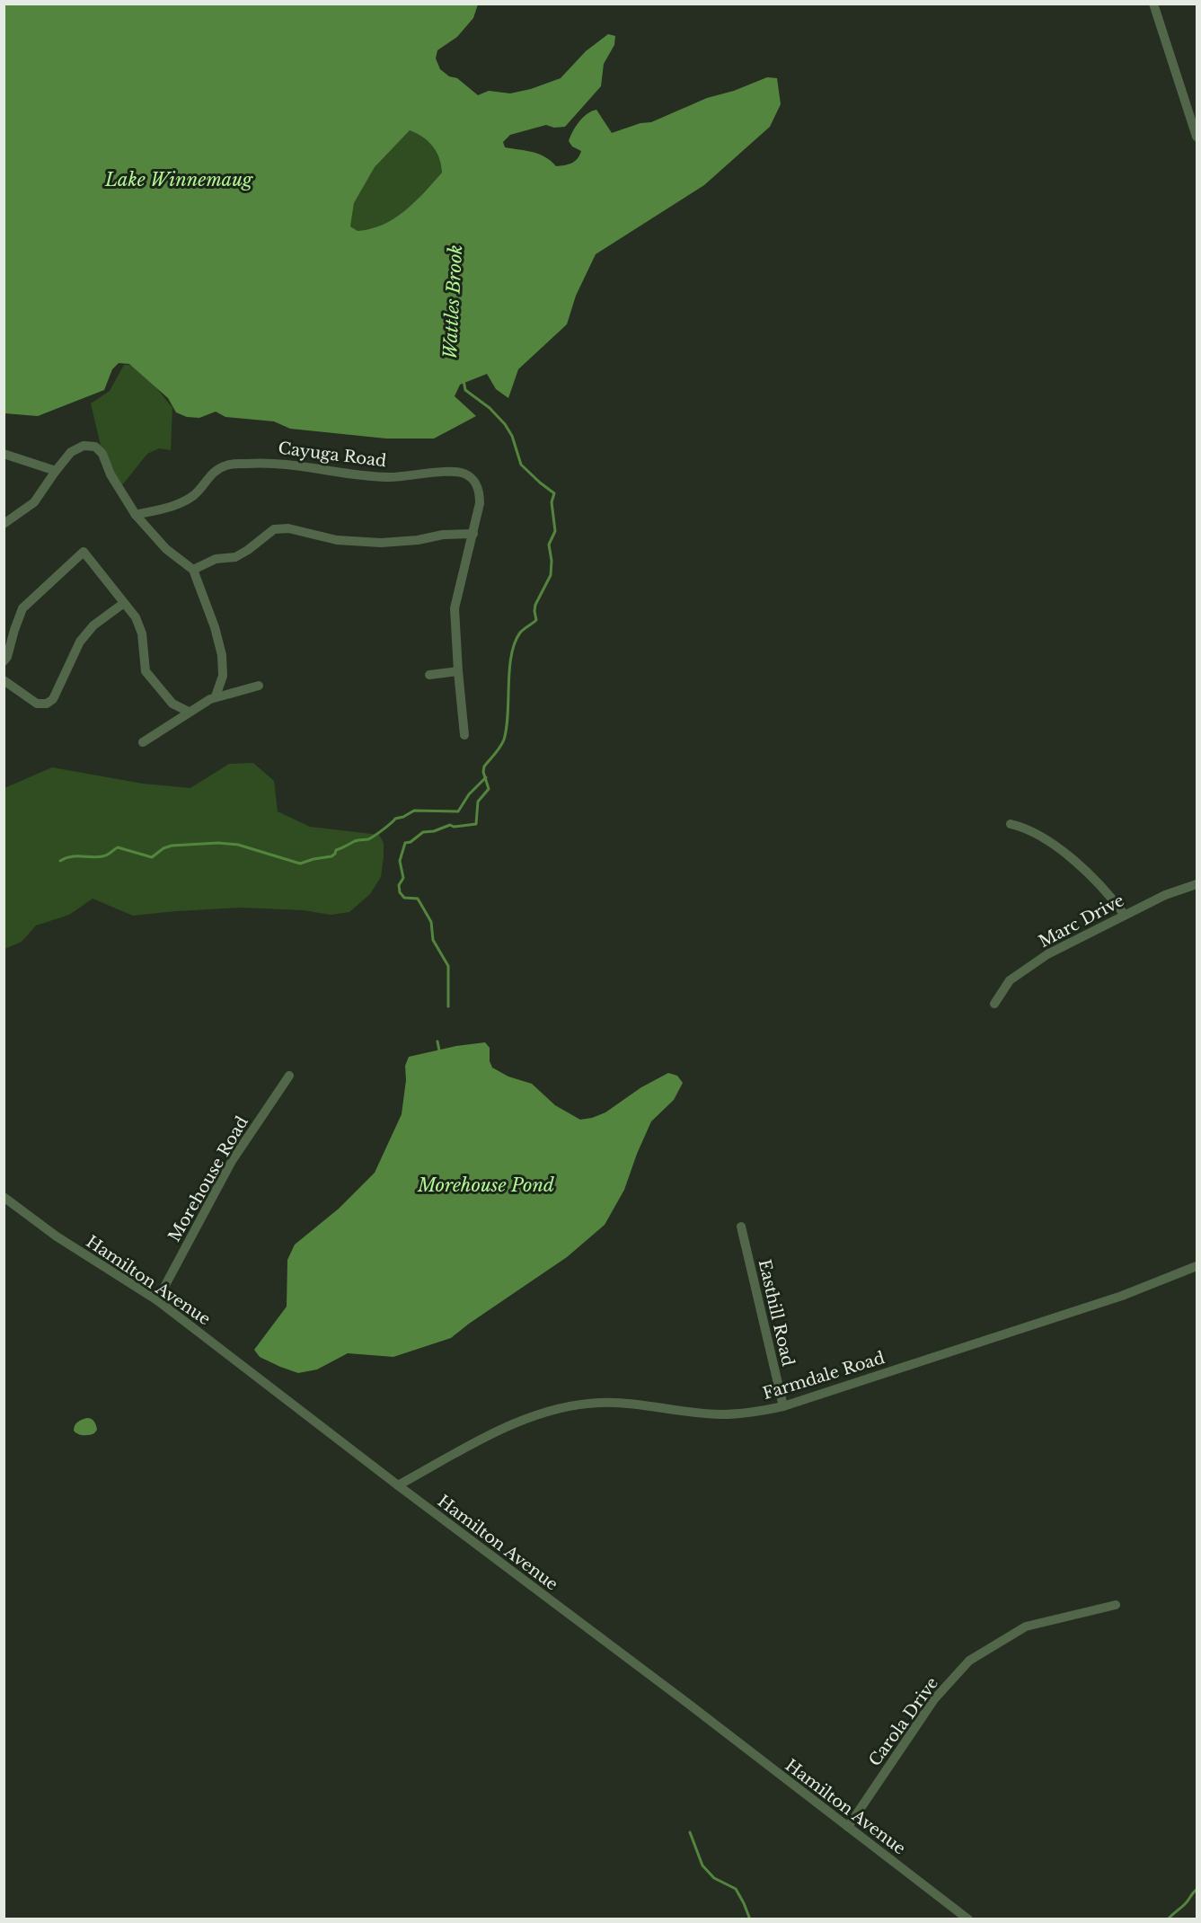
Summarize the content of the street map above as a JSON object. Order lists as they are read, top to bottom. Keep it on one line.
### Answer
{"streets":{"street":["Cayuga Road","Marc Drive","Morehouse Road","Hamilton Avenue","Easthill Road","Farmdale Road","Carola Drive"]},"crossings":[["Morehouse Road","Hamilton Avenue"],["Hamilton Avenue","Farmdale Road"],["Hamilton Avenue","Carola Drive"],["Easthill Road","Farmdale Road"]],"water":["Lake Winnemaug","Wattles Brook","Morehouse Pond"]}
